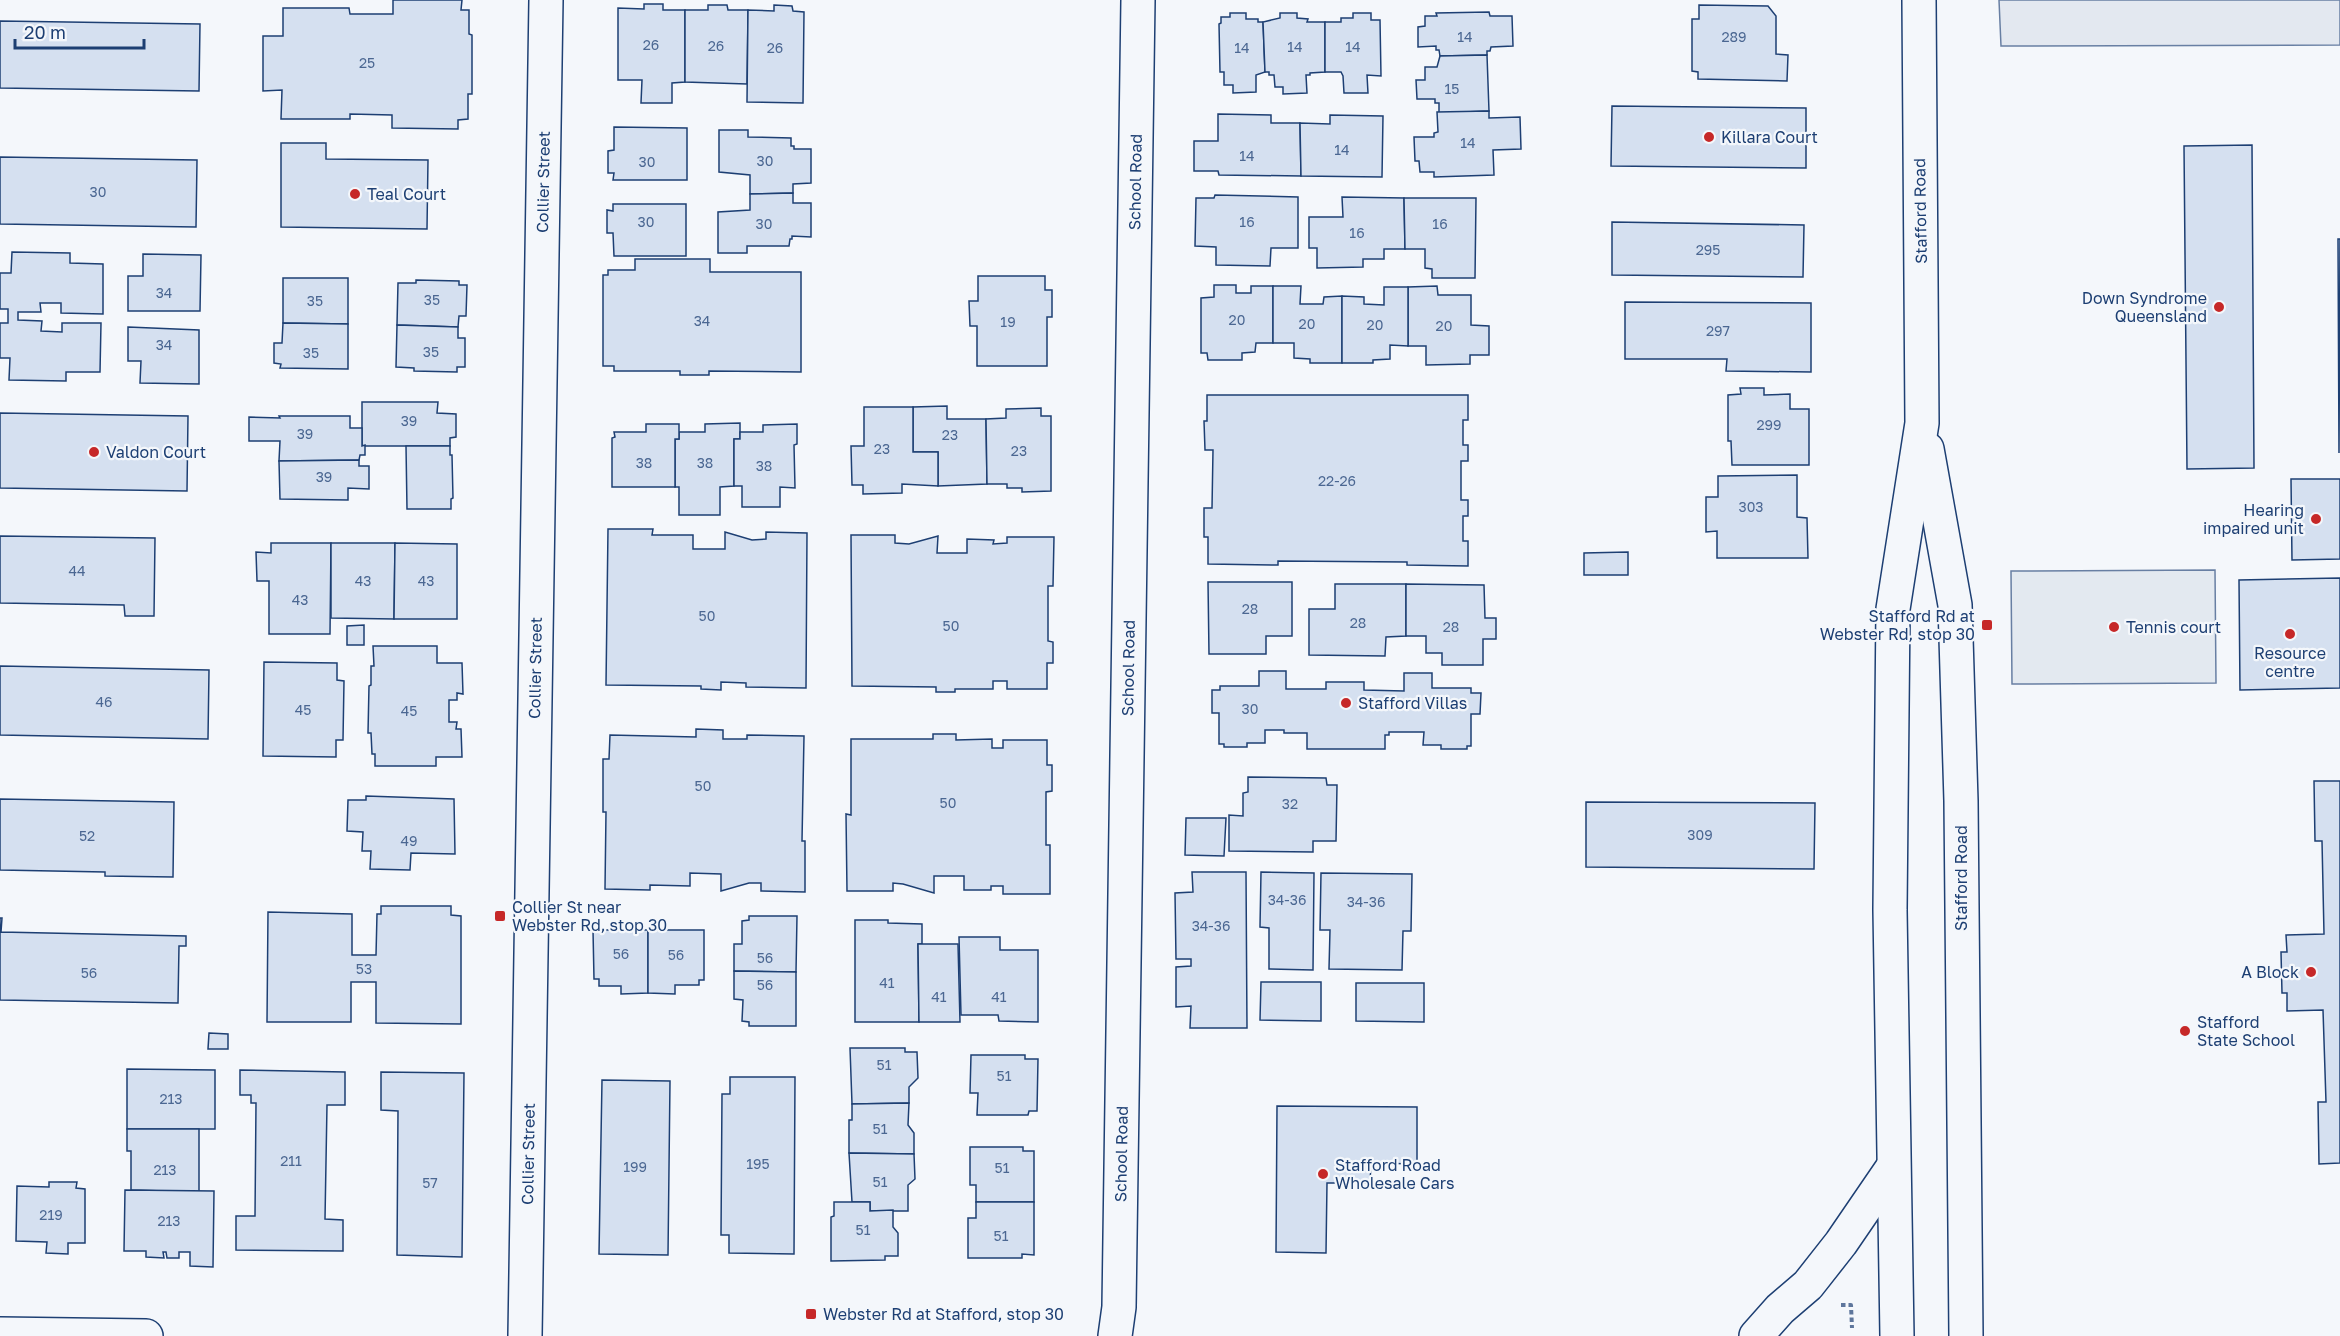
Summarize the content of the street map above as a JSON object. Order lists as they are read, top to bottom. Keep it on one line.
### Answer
{"streets":{"main road":["Collier Street","School Road","Stafford Road"]},"places":{"other":["Killara Court","Teal Court","Down Syndrome Queensland","Valdon Court","Hearing impaired unit","Tennis court","Resource centre","Stafford Villas","A Block","Stafford State School","Stafford Road Wholesale Cars"],"transit":["Stafford Rd at Webster Rd, stop 30","Collier St near Webster Rd, stop 30","Webster Rd at Stafford, stop 30"]},"house_numbers":["14","289","26","26","14","14","26","14","25","15","14","14","14","30","30","30","30","16","30","16","16","295","34","35","35","20","34","19","20","20","20","297","34","35","35","39","299","39","23","23","23","38","38","38","39","22-26","303","44","43","43","43","28","50","28","50","28","46","30","45","45","50","50","32","309","52","49","34-36","34-36","34-36","56","56","56","53","56","41","56","41","41","51","51","213","51","211","195","199","51","213","51","57","219","213","51","51"],"scale_bar":"20 m"}
